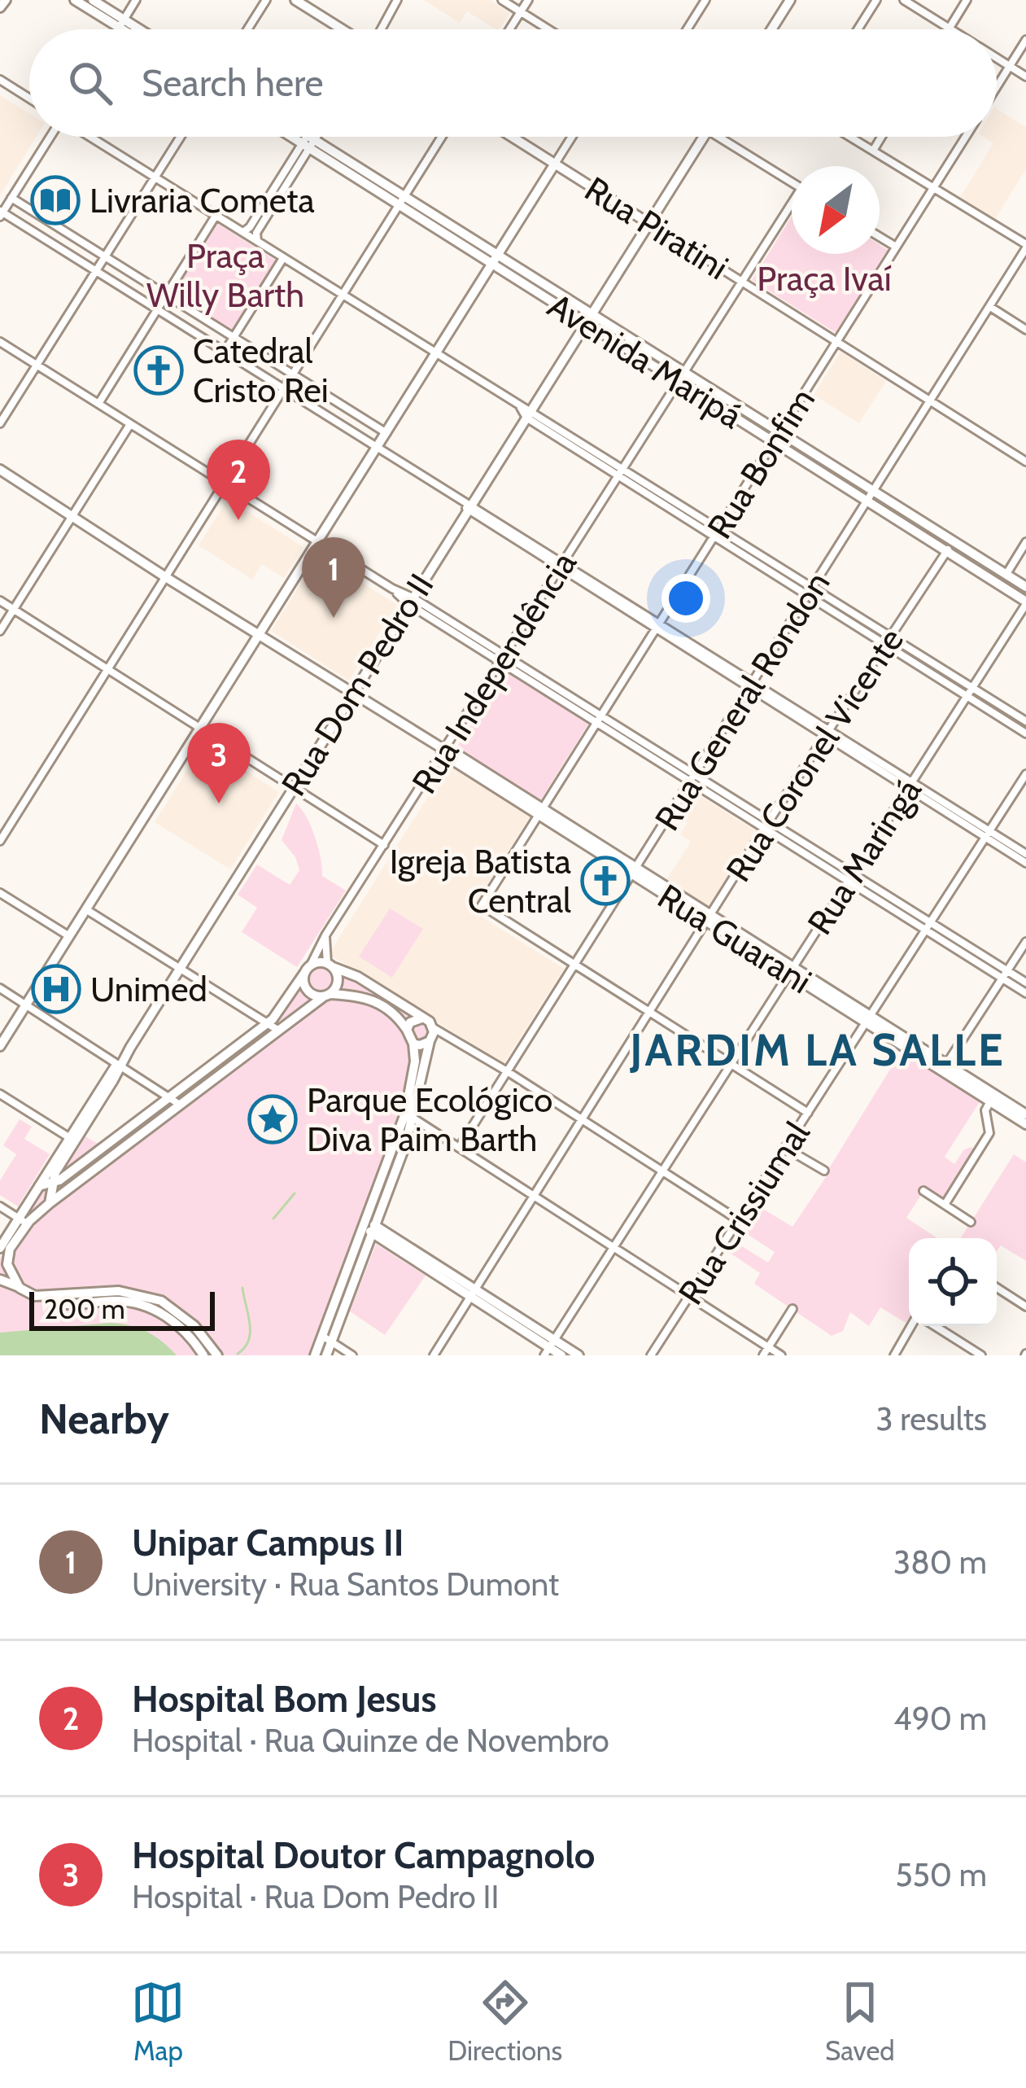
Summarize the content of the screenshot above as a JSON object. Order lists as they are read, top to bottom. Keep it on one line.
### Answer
{"streets":{"street":["Rua Piratini","Avenida Maripá","Rua Bonfim","Rua Independência","Rua Dom Pedro II","Rua General Rondon","Rua Coronel Vicente","Rua Maringá","Rua Guarani","Rua Crissiumal"]},"crossings":[["Rua Piratini","Rua Bonfim"],["Rua Piratini","Rua Independência"],["Rua Piratini","Rua Dom Pedro II"],["Rua Piratini","Rua General Rondon"],["Avenida Maripá","Rua Bonfim"],["Avenida Maripá","Rua Independência"],["Avenida Maripá","Rua Dom Pedro II"],["Avenida Maripá","Rua General Rondon"],["Avenida Maripá","Rua Coronel Vicente"],["Avenida Maripá","Rua Maringá"],["Rua Bonfim","Rua General Rondon"],["Rua Bonfim","Rua Guarani"],["Rua Independência","Rua Guarani"],["Rua Dom Pedro II","Rua Guarani"],["Rua General Rondon","Rua Guarani"],["Rua Coronel Vicente","Rua Guarani"],["Rua Maringá","Rua Guarani"],["Rua Guarani","Rua Crissiumal"]],"districts":["JARDIM LA SALLE"],"parks":["Praça Willy Barth","Praça Ivaí"],"places":{"library":["Livraria Cometa"],"church":["Catedral Cristo Rei","Igreja Batista Central"],"hospital":["Unimed"],"place":["Parque Ecológico Diva Paim Barth"]},"scale_bar":"200 m","north":"bottom left","page":{"search":"Search here","pins":["2","1","3"],"scale":"200 m","heading":["Nearby","3 results"],"list":[{"mark":"1","name":"Unipar Campus II","note":"University · Rua Santos Dumont","value":"380 m"},{"mark":"2","name":"Hospital Bom Jesus","note":"Hospital · Rua Quinze de Novembro","value":"490 m"},{"mark":"3","name":"Hospital Doutor Campagnolo","note":"Hospital · Rua Dom Pedro II","value":"550 m"}],"nav":["Map","Directions","Saved"]}}
